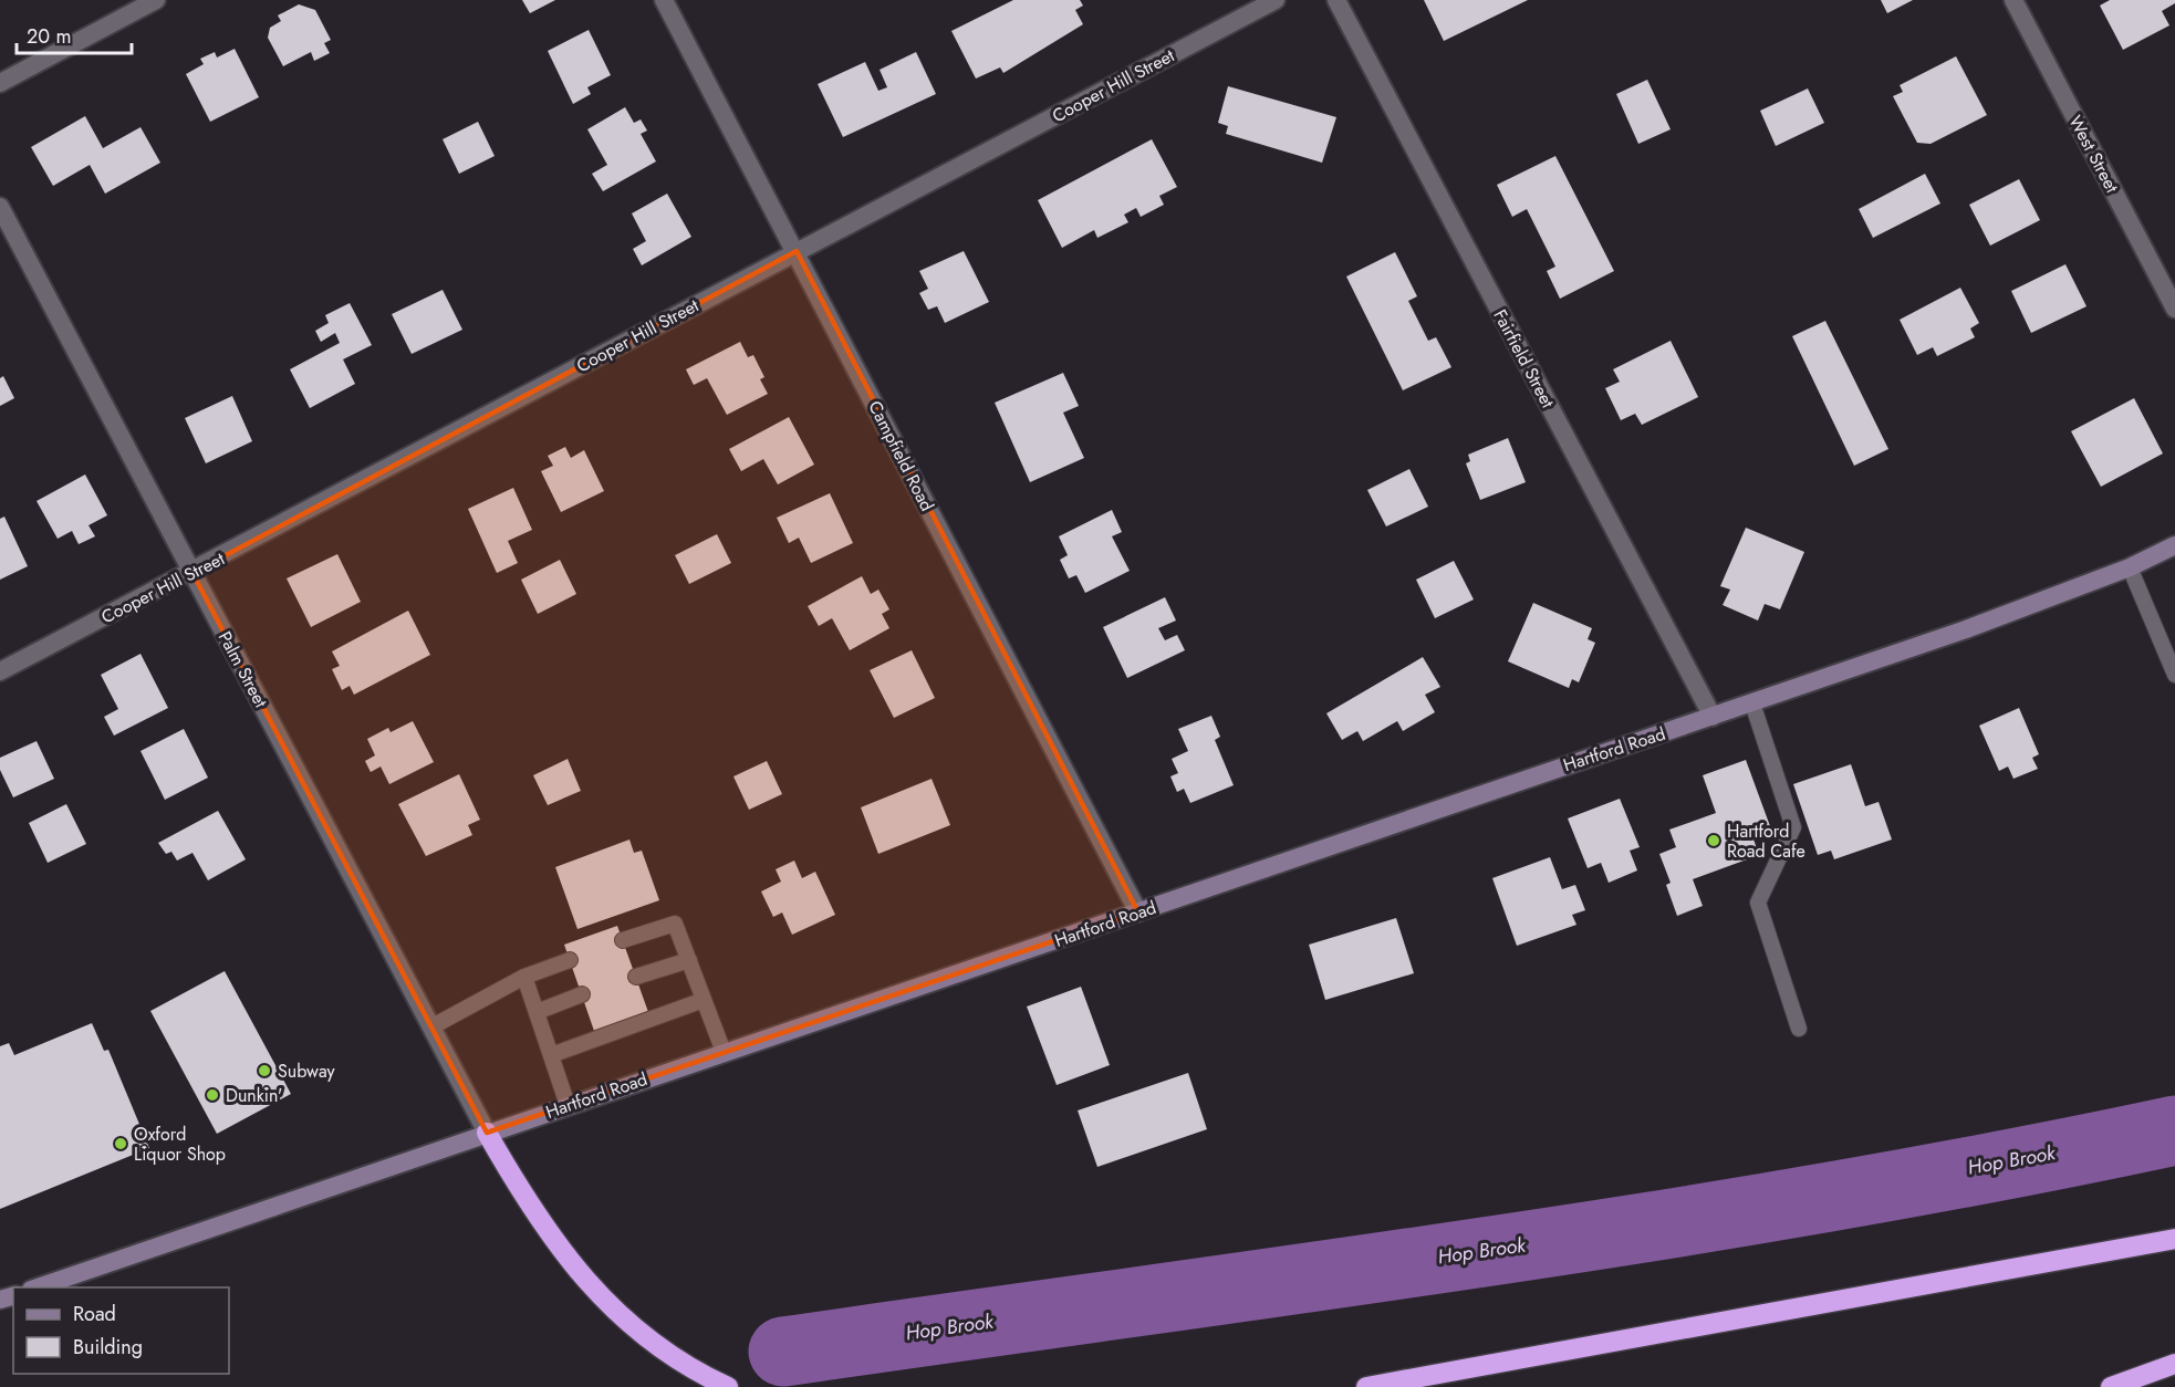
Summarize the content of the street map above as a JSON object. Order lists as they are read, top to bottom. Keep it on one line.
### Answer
{"streets":{"main road":["Hartford Road"],"street":["Cooper Hill Street","West Street","Fairfield Street","Campfield Road","Palm Street"]},"crossings":[["Cooper Hill Street","Campfield Road"],["Cooper Hill Street","Palm Street"],["Fairfield Street","Hartford Road"],["Campfield Road","Hartford Road"],["Palm Street","Hartford Road"]],"water":["Hop Brook"],"places":["Hartford Road Cafe","Subway","Dunkin'","Oxford Liquor Shop"],"legend":["Road","Building"],"scale_bar":"20 m"}
